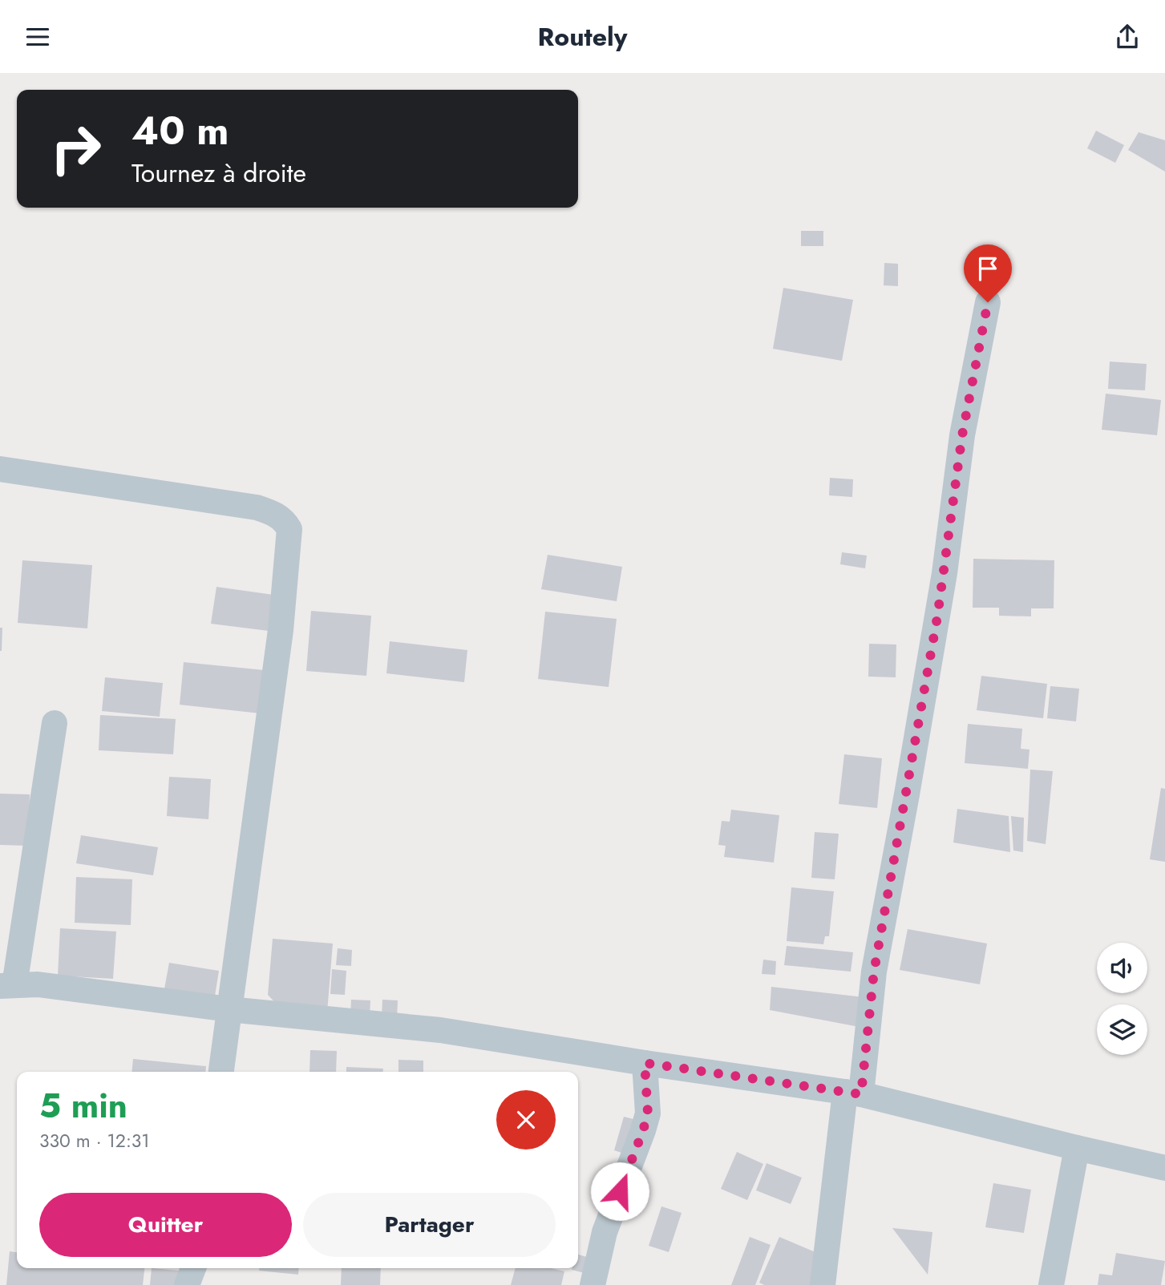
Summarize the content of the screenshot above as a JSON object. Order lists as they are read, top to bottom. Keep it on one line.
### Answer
{"page":{"header":"Routely","turn":["40 m","Tournez à droite"],"heading":["5 min","330 m · 12:31"],"buttons":["Quitter","Partager"]}}
